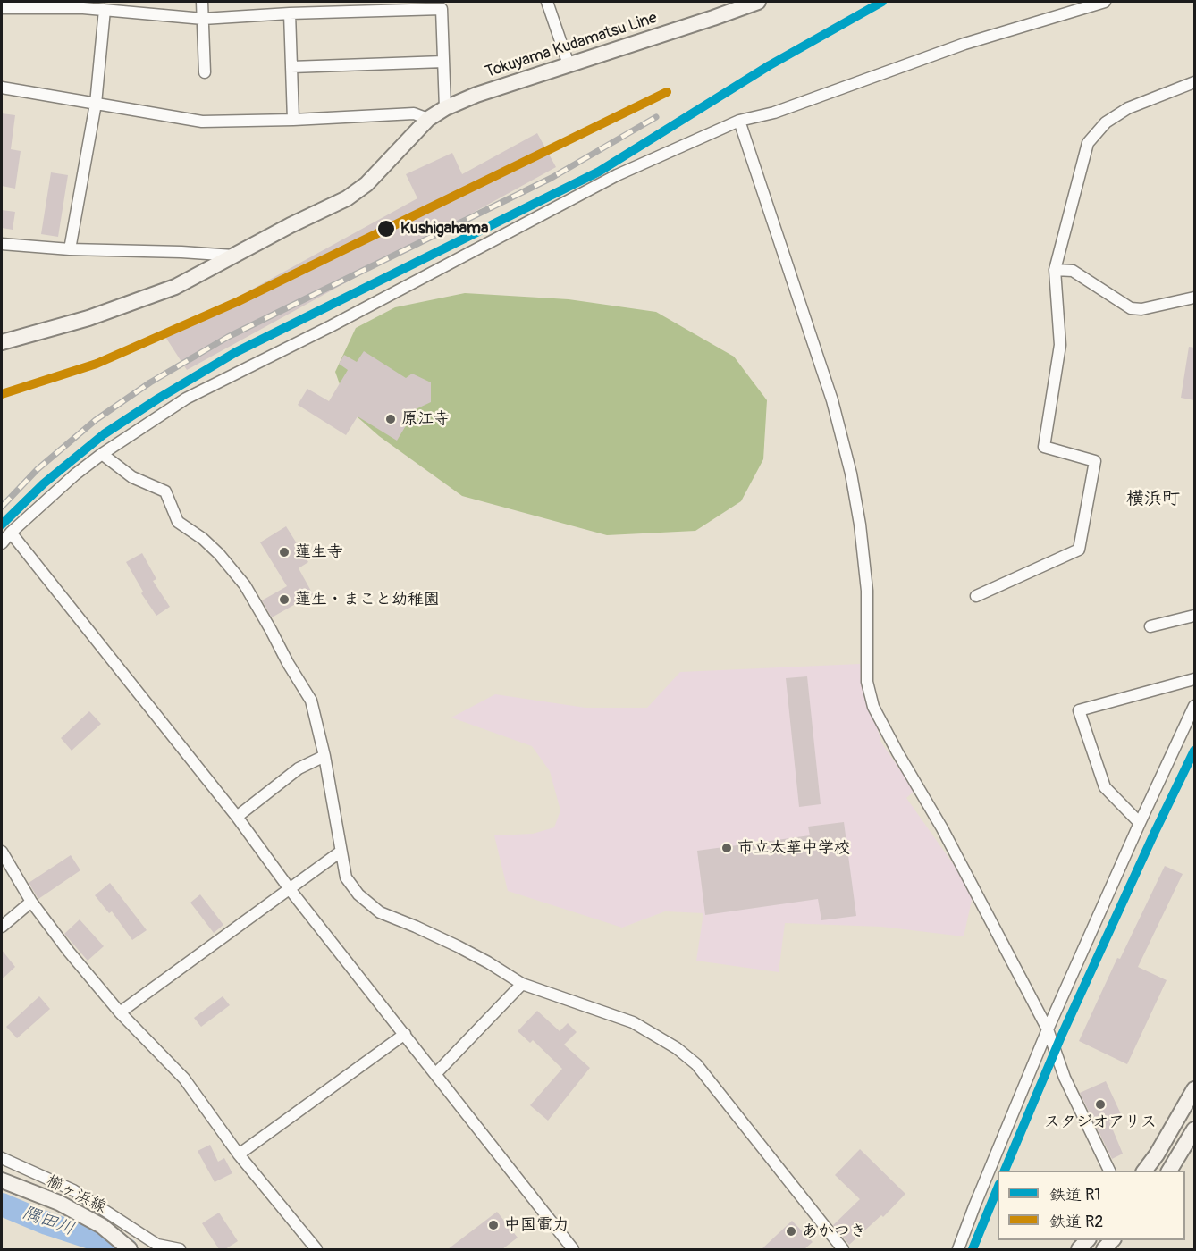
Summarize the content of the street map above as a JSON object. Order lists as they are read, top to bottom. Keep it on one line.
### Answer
{"streets":{"main road":["Tokuyama Kudamatsu Line","櫛ヶ浜線"]},"districts":["横浜町"],"water":["隅田川"],"places":["Kushigahama","原江寺","蓮生寺","蓮生・まこと幼稚園","市立太華中学校","スタジオアリス","中国電力","あかつき"],"lines":["rail line R1","rail line R2"],"legend":["鉄道 R1","鉄道 R2"]}
